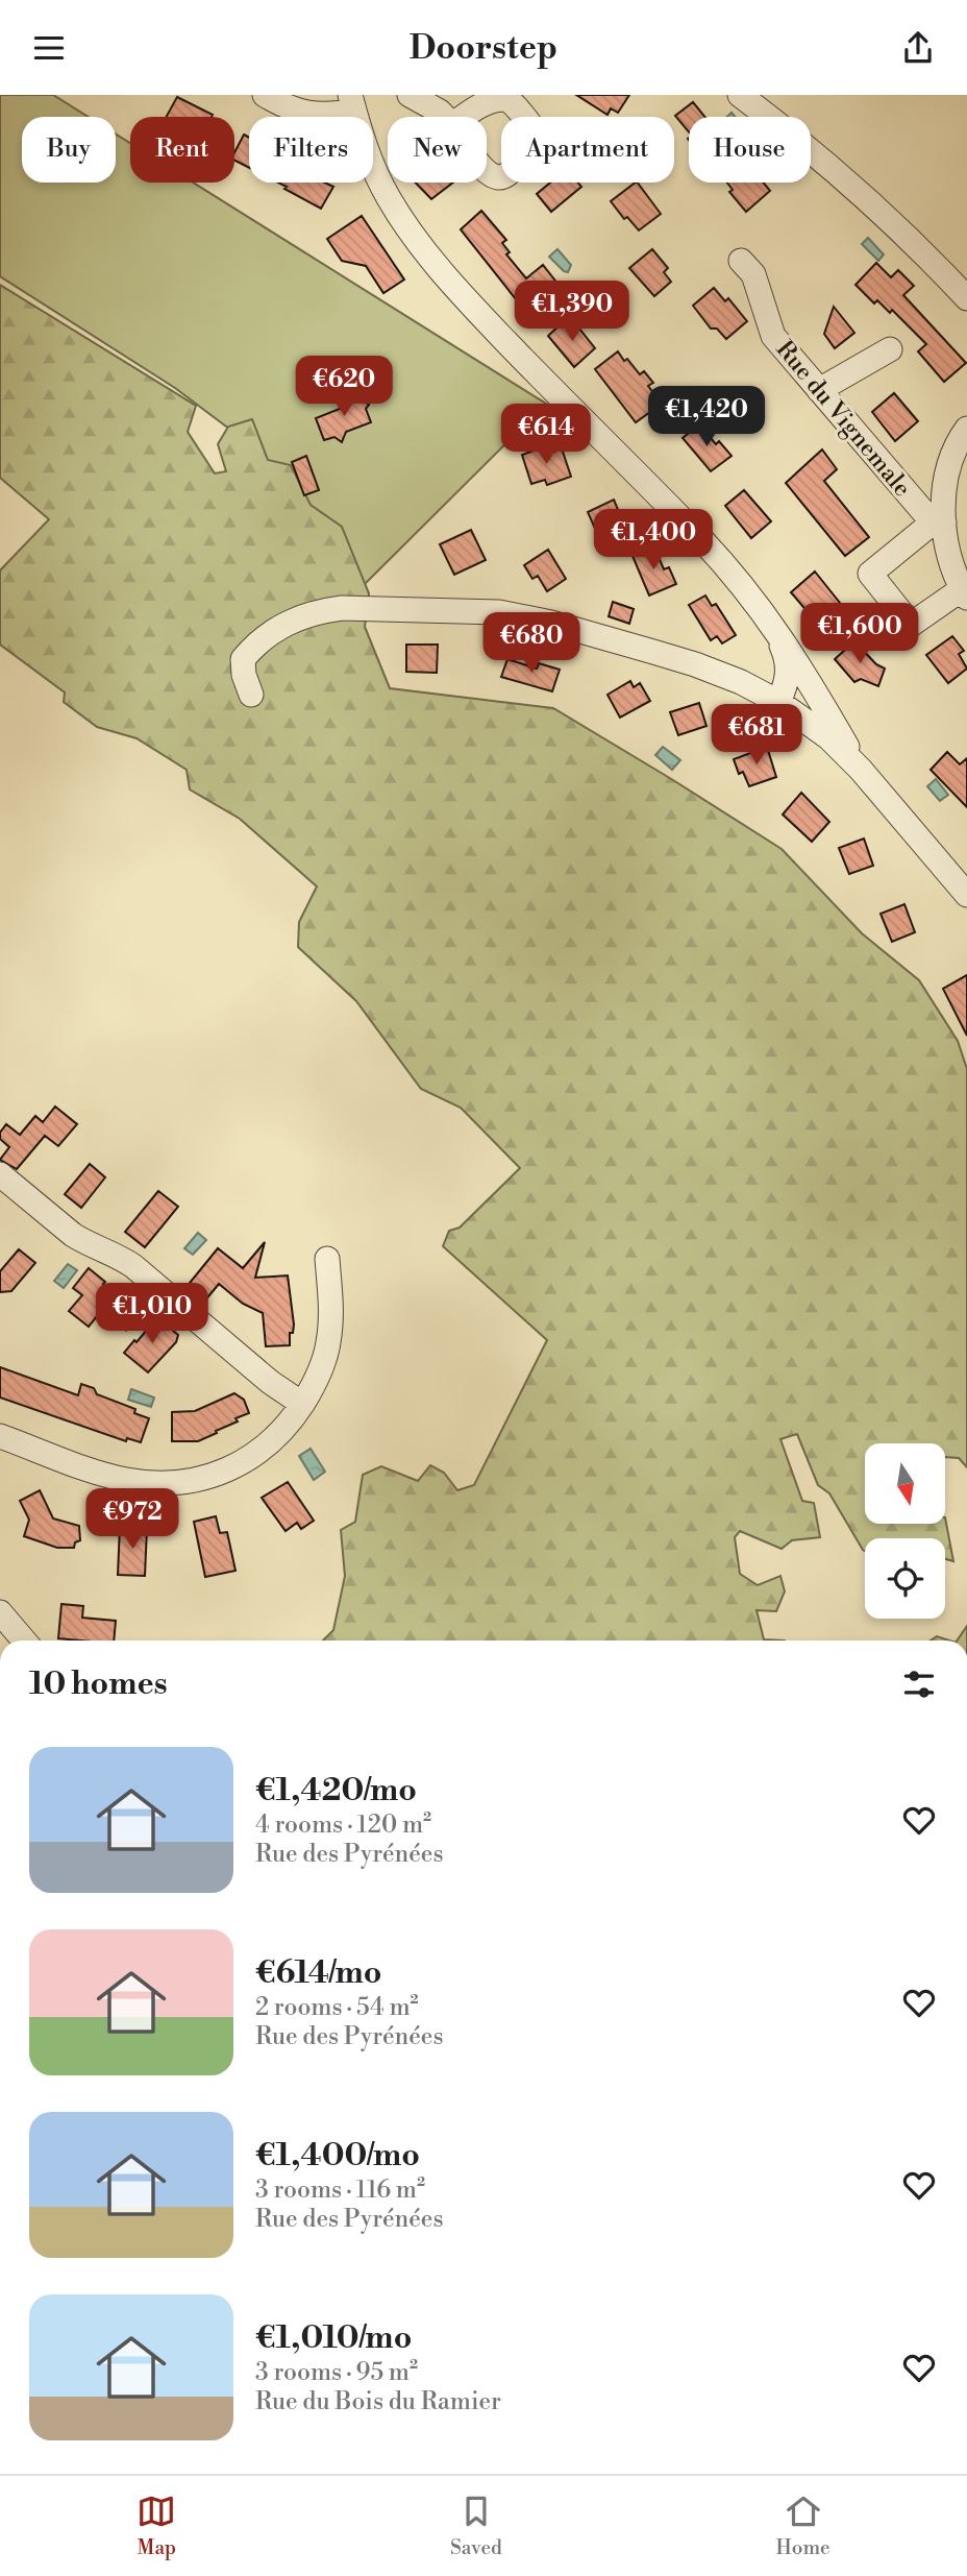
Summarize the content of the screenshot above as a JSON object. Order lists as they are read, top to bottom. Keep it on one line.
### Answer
{"streets":{"street":["Rue du Vignemale"]},"north":"bottom","page":{"header":"Doorstep","chip":["Buy","Rent","Filters","New","Apartment","House"],"price":["€1,390","€620","€1,420","€614","€1,400","€1,600","€680","€681","€1,010","€972"],"heading":"10 homes","list":[{"name":"€1,420/mo","note":"4 rooms · 120 m² · Rue des Pyrénées"},{"name":"€614/mo","note":"2 rooms · 54 m² · Rue des Pyrénées"},{"name":"€1,400/mo","note":"3 rooms · 116 m² · Rue des Pyrénées"},{"name":"€1,010/mo","note":"3 rooms · 95 m² · Rue du Bois du Ramier"}],"tabs":["Map","Saved","Home"]}}
